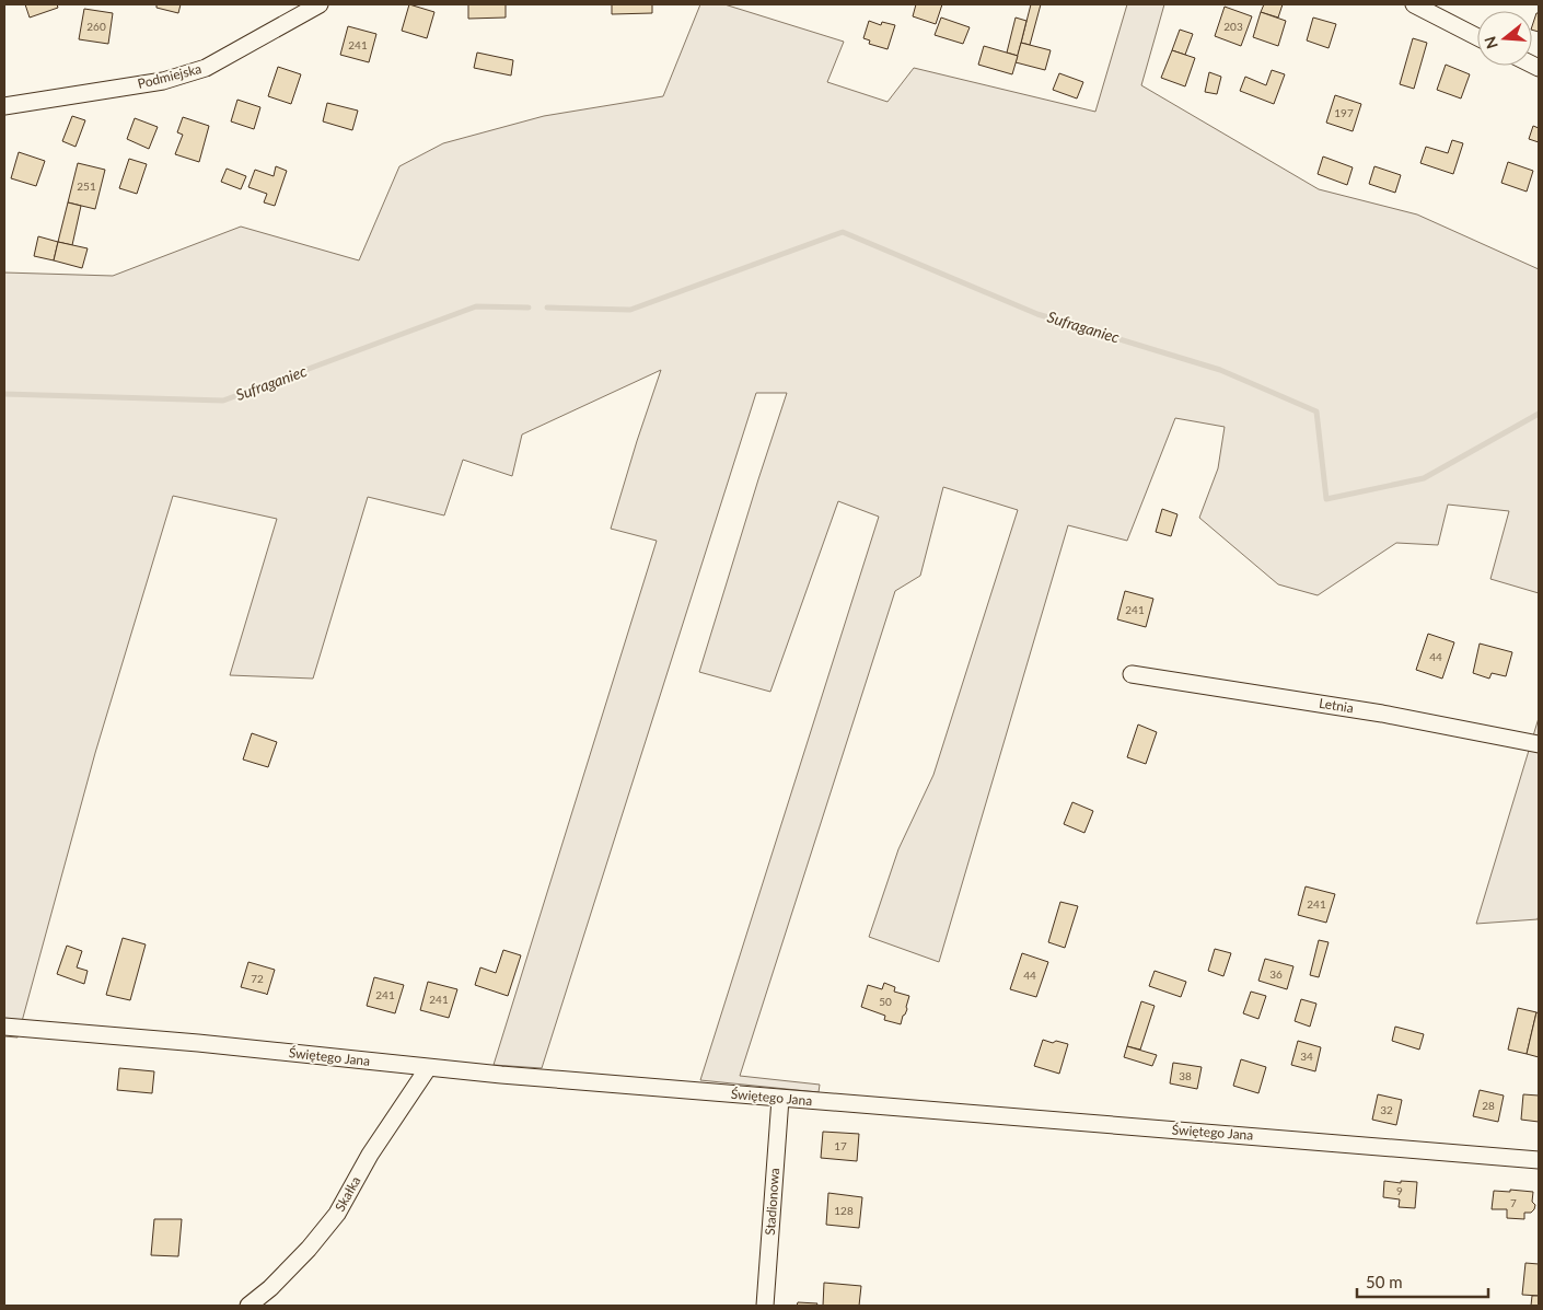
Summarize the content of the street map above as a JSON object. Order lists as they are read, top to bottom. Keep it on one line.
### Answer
{"streets":{"street":["Podmiejska","Letnia","Świętego Jana","Skałka","Stadionowa"]},"crossings":[["Świętego Jana","Skałka"],["Świętego Jana","Stadionowa"]],"water":["Sufraganiec"],"house_numbers":["260","203","241","197","251","241","44","241","36","44","72","241","241","50","34","38","28","32","17","9","7","128"],"scale_bar":"50 m","north":"left"}
